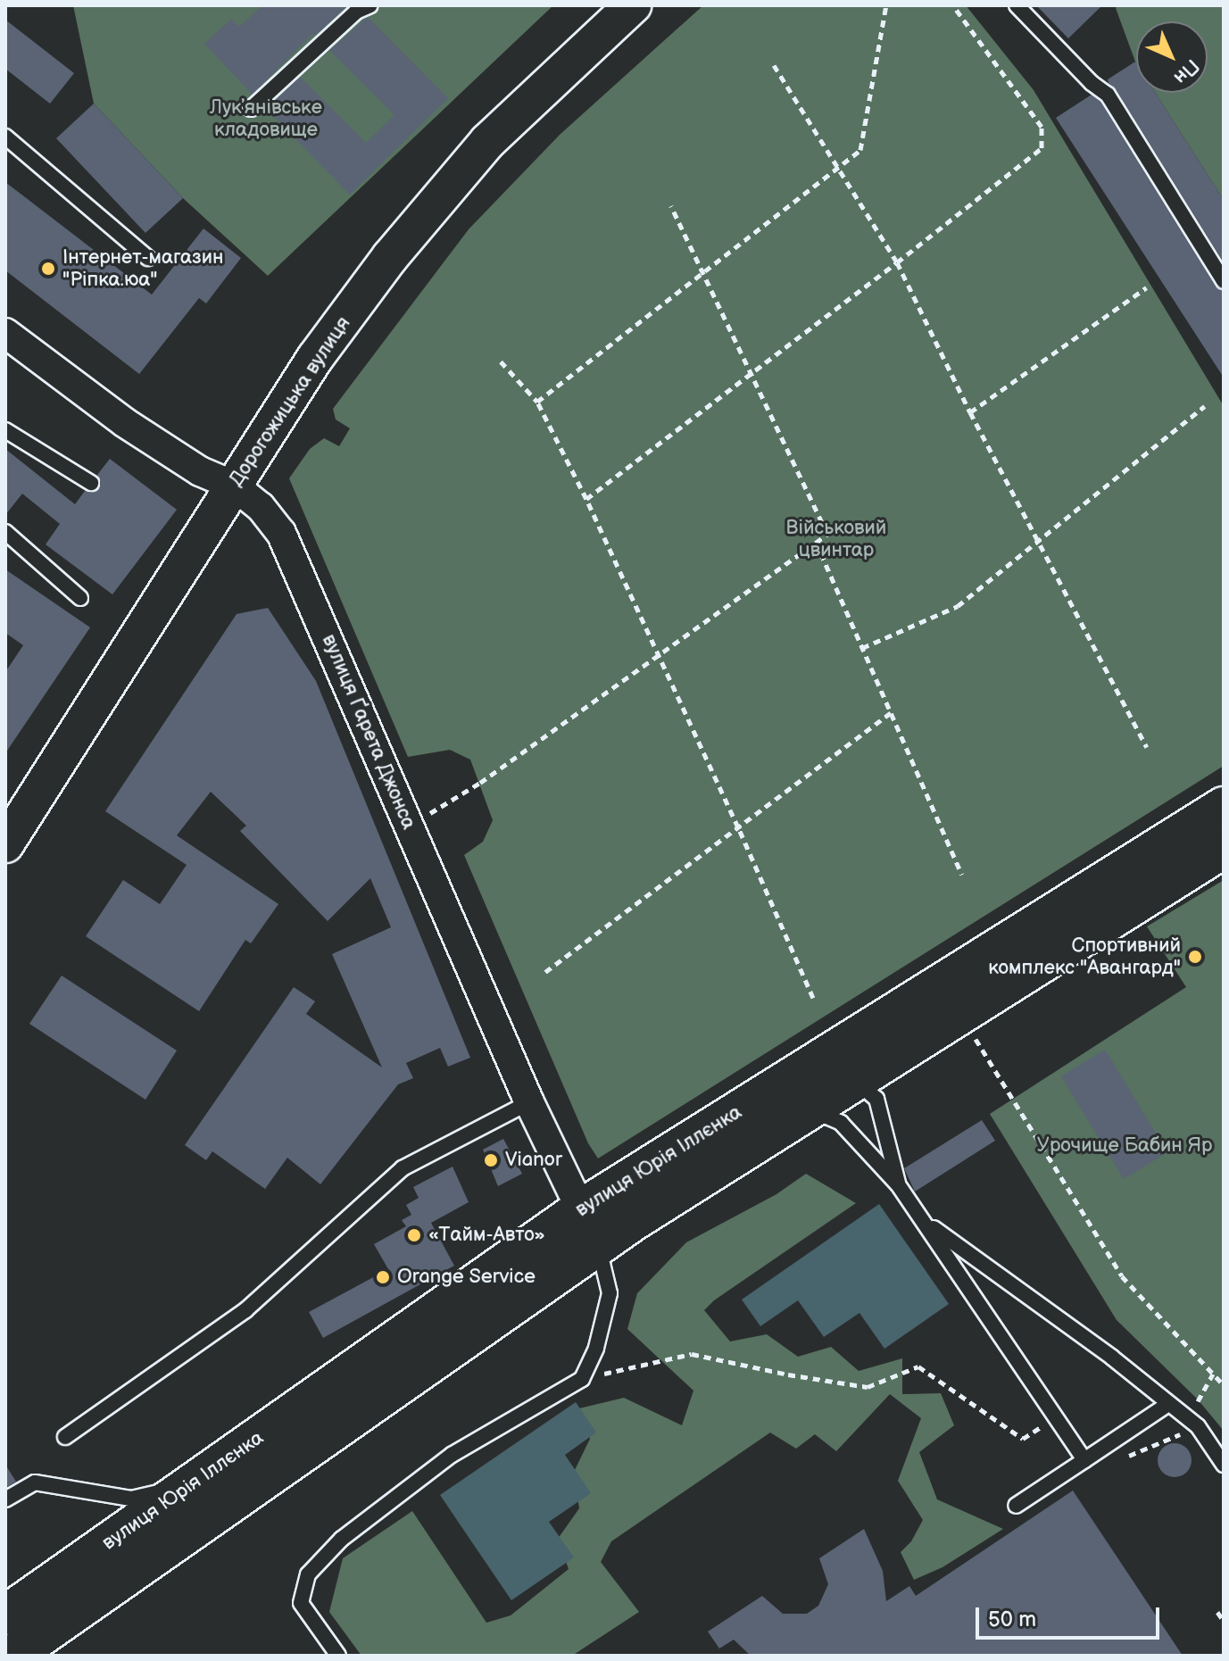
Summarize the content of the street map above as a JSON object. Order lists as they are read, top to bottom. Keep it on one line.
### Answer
{"streets":{"main road":["вулиця Юрія Іллєнка"],"street":["Дорогожицька вулиця","вулиця Ґарета Джонса"]},"crossings":[["Дорогожицька вулиця","вулиця Ґарета Джонса"],["вулиця Ґарета Джонса","вулиця Юрія Іллєнка"]],"parks":["Лукʼянівське кладовище","Військовий цвинтар","Урочище Бабин Яр"],"places":["Інтернет-магазин \"Ріпка.юа\"","Спортивний комплекс \"Авангард\"","Vianor","«Тайм-Авто»","Orange Service"],"scale_bar":"50 m","north":"bottom right"}
